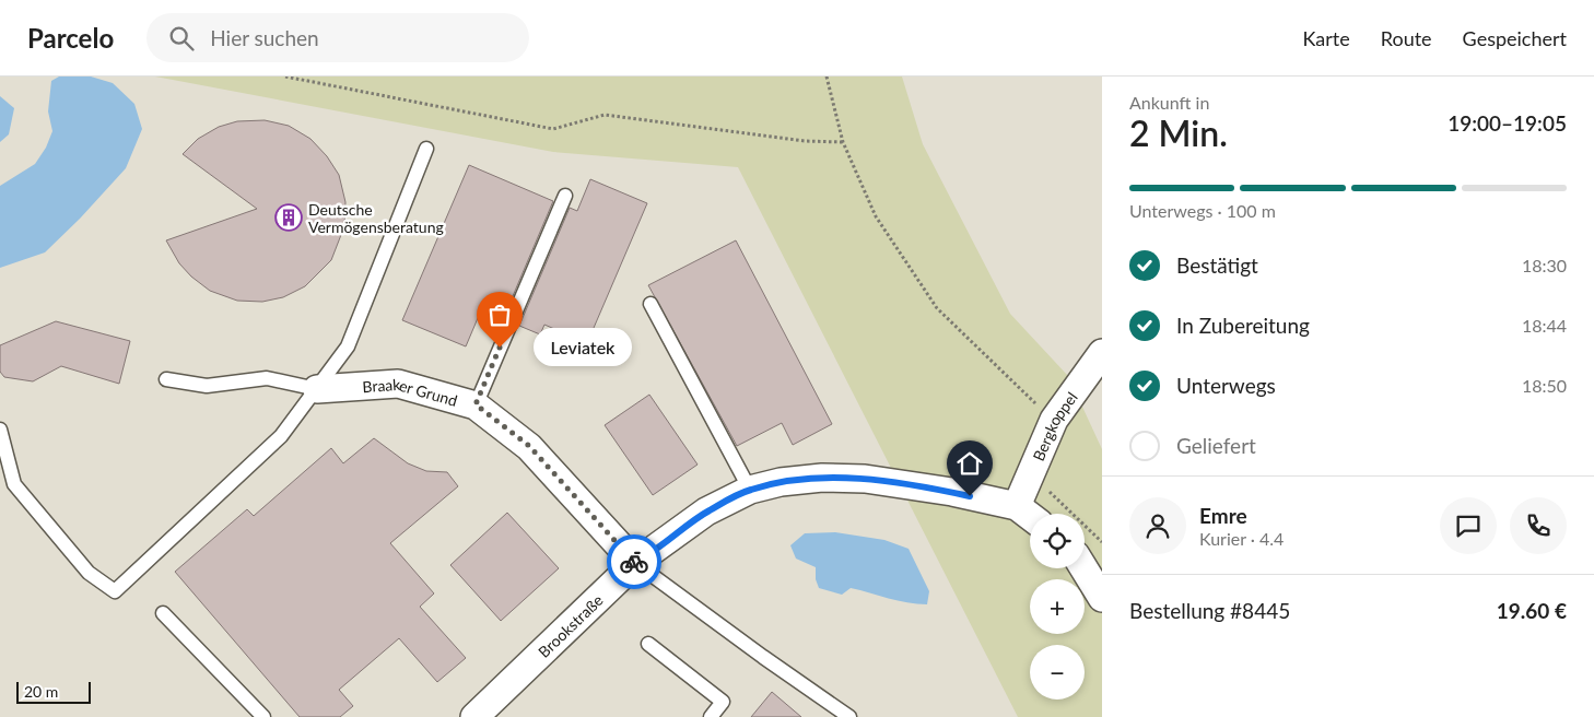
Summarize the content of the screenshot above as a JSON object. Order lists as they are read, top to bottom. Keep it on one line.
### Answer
{"streets":{"street":["Braaker Grund","Bergkoppel","Brookstraße"]},"crossings":[["Braaker Grund","Brookstraße"],["Bergkoppel","Brookstraße"]],"places":{"building":["Deutsche Vermögensberatung"],"other":["Leviatek"]},"scale_bar":"20 m","page":{"header":"Parcelo","search":"Hier suchen","nav":["Karte","Route","Gespeichert"],"heading":["2 Min.","Ankunft in","19:00–19:05"],"panel":["Emre","Kurier · 4.4","Bestellung #8445","19.60 €"],"bar":"Unterwegs · 100 m","list":[["Bestätigt","18:30"],["In Zubereitung","18:44"],["Unterwegs","18:50"],"Geliefert"],"bubble":"Leviatek","map_buttons":["+","−"],"scale":"20 m"}}
